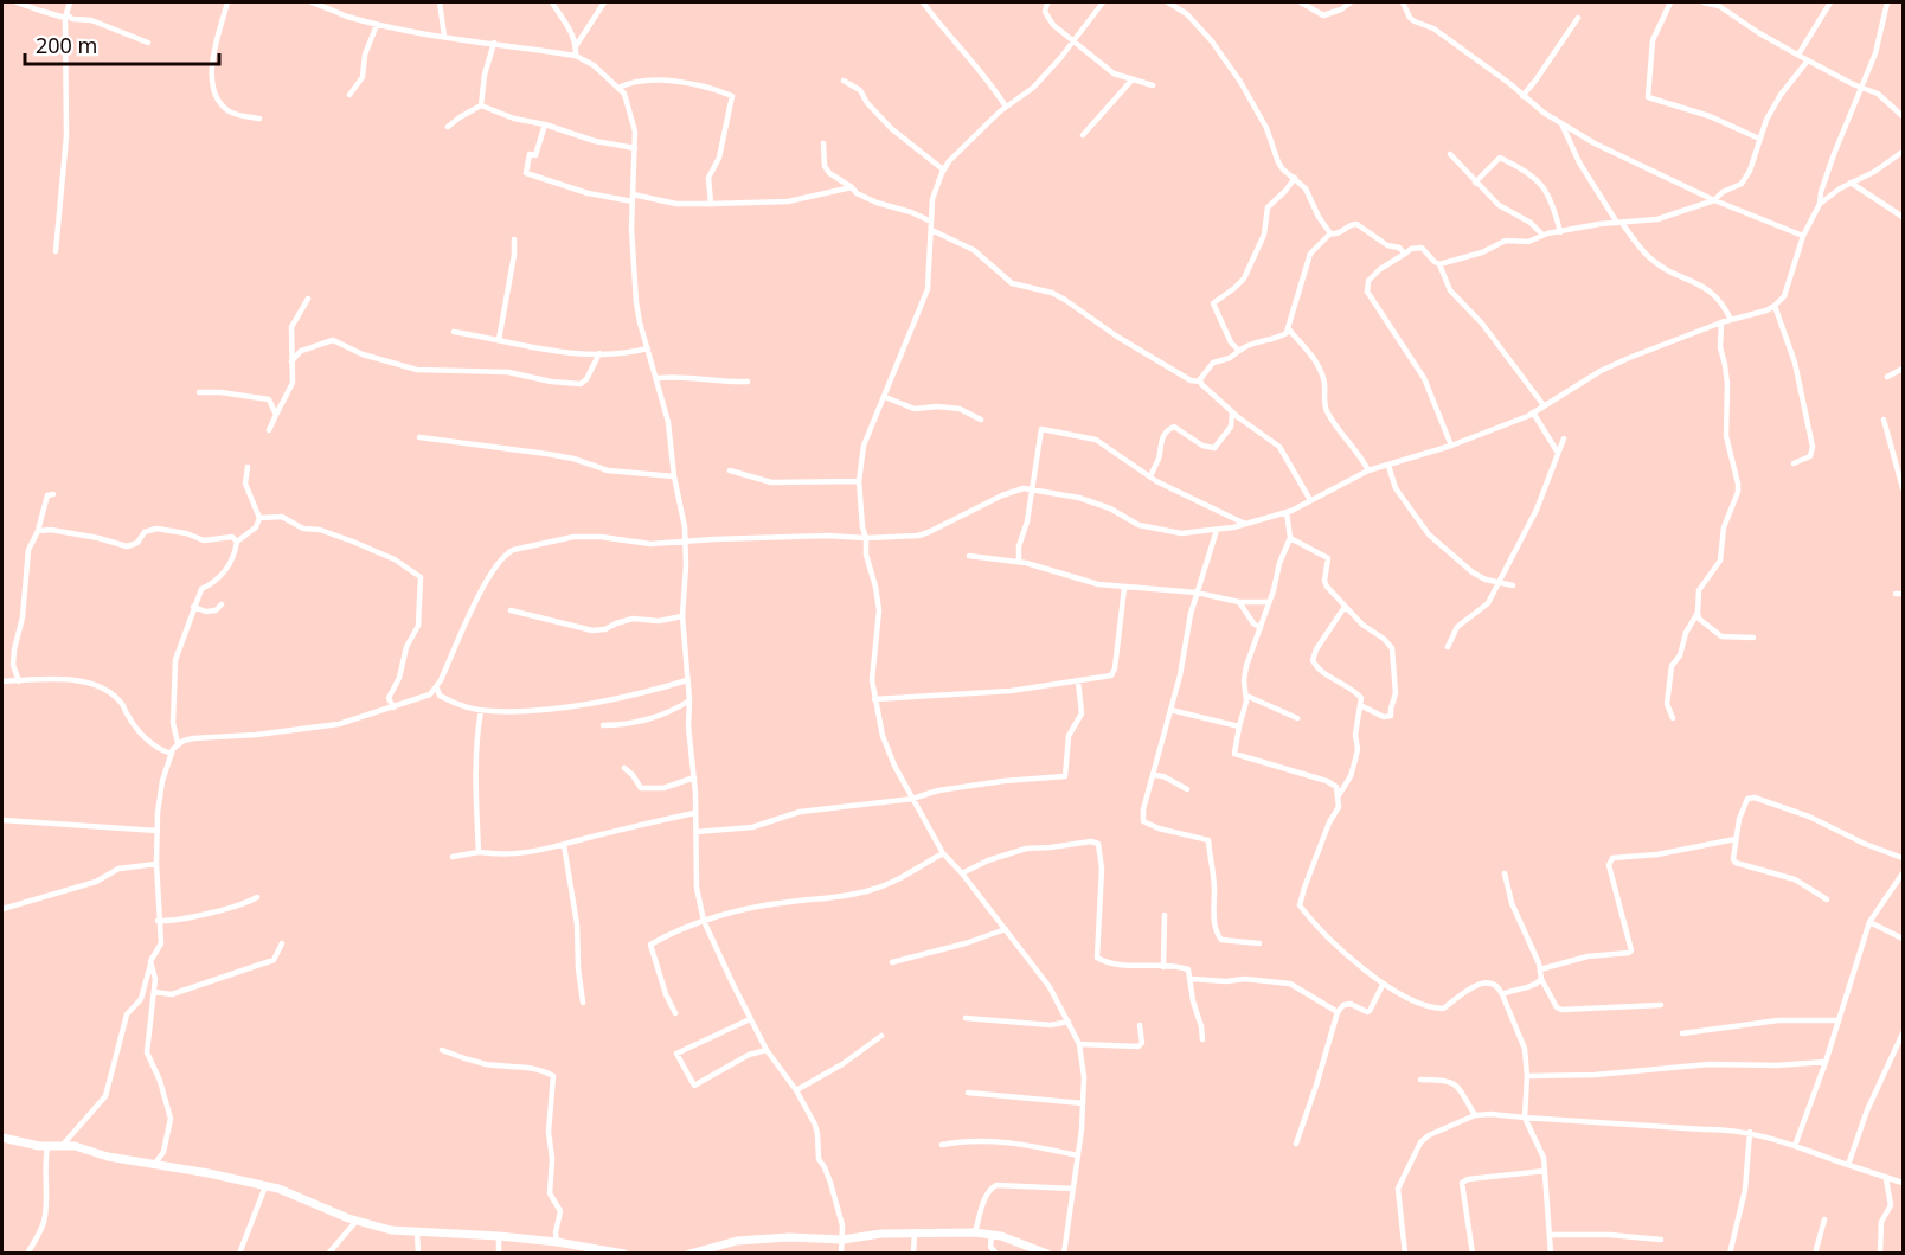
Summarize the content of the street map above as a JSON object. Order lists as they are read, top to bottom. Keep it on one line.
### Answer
{"scale_bar":"200 m"}
